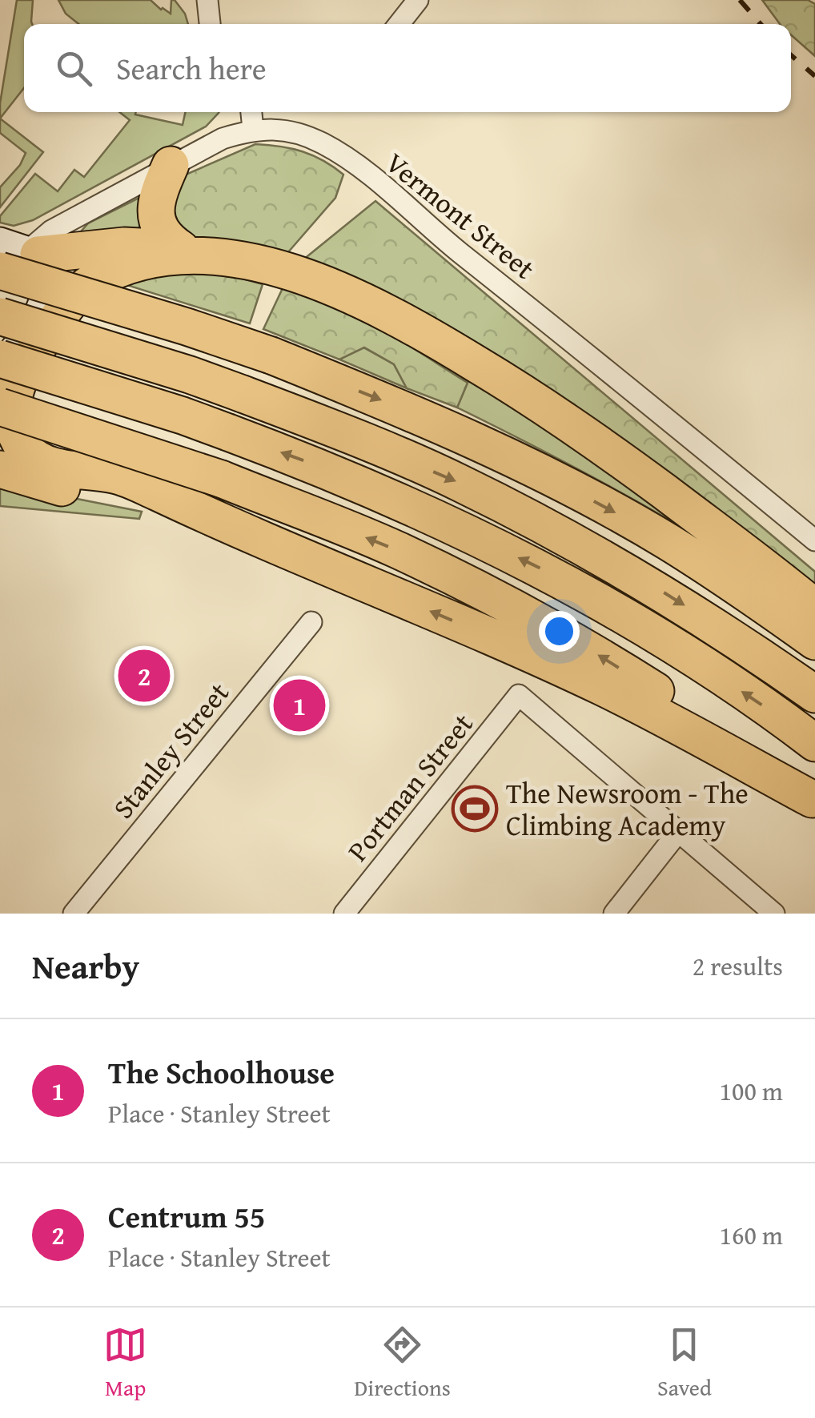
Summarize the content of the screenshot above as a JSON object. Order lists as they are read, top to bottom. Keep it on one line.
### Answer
{"streets":{"street":["Vermont Street","Stanley Street","Portman Street"]},"places":{"sports":["The Newsroom - The Climbing Academy"]},"page":{"search":"Search here","pins":["2","1"],"heading":["Nearby","2 results"],"list":[{"mark":"1","name":"The Schoolhouse","note":"Place · Stanley Street","value":"100 m"},{"mark":"2","name":"Centrum 55","note":"Place · Stanley Street","value":"160 m"}],"nav":["Map","Directions","Saved"]}}
